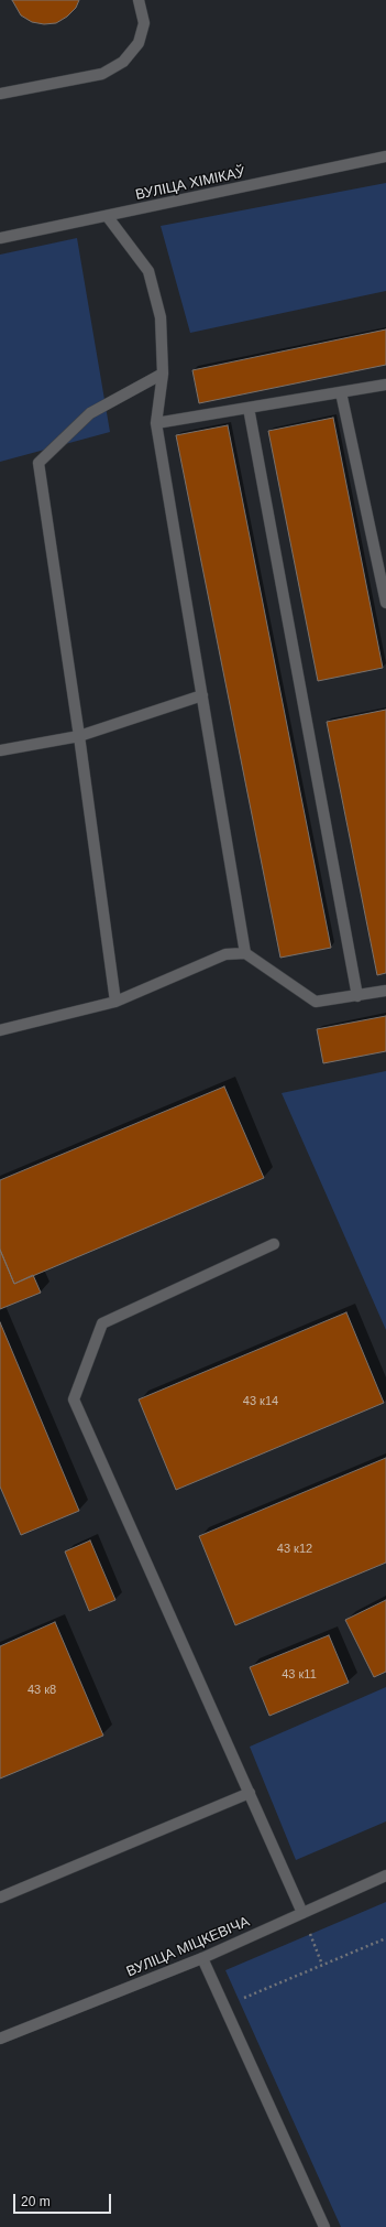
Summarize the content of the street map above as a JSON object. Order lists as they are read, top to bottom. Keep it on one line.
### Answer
{"streets":{"street":["ВУЛІЦА ХІМІКАЎ","ВУЛІЦА МІЦКЕВІЧА"]},"house_numbers":["43 к14","43 к12","43 к11","43 к8"],"scale_bar":"20 m"}
